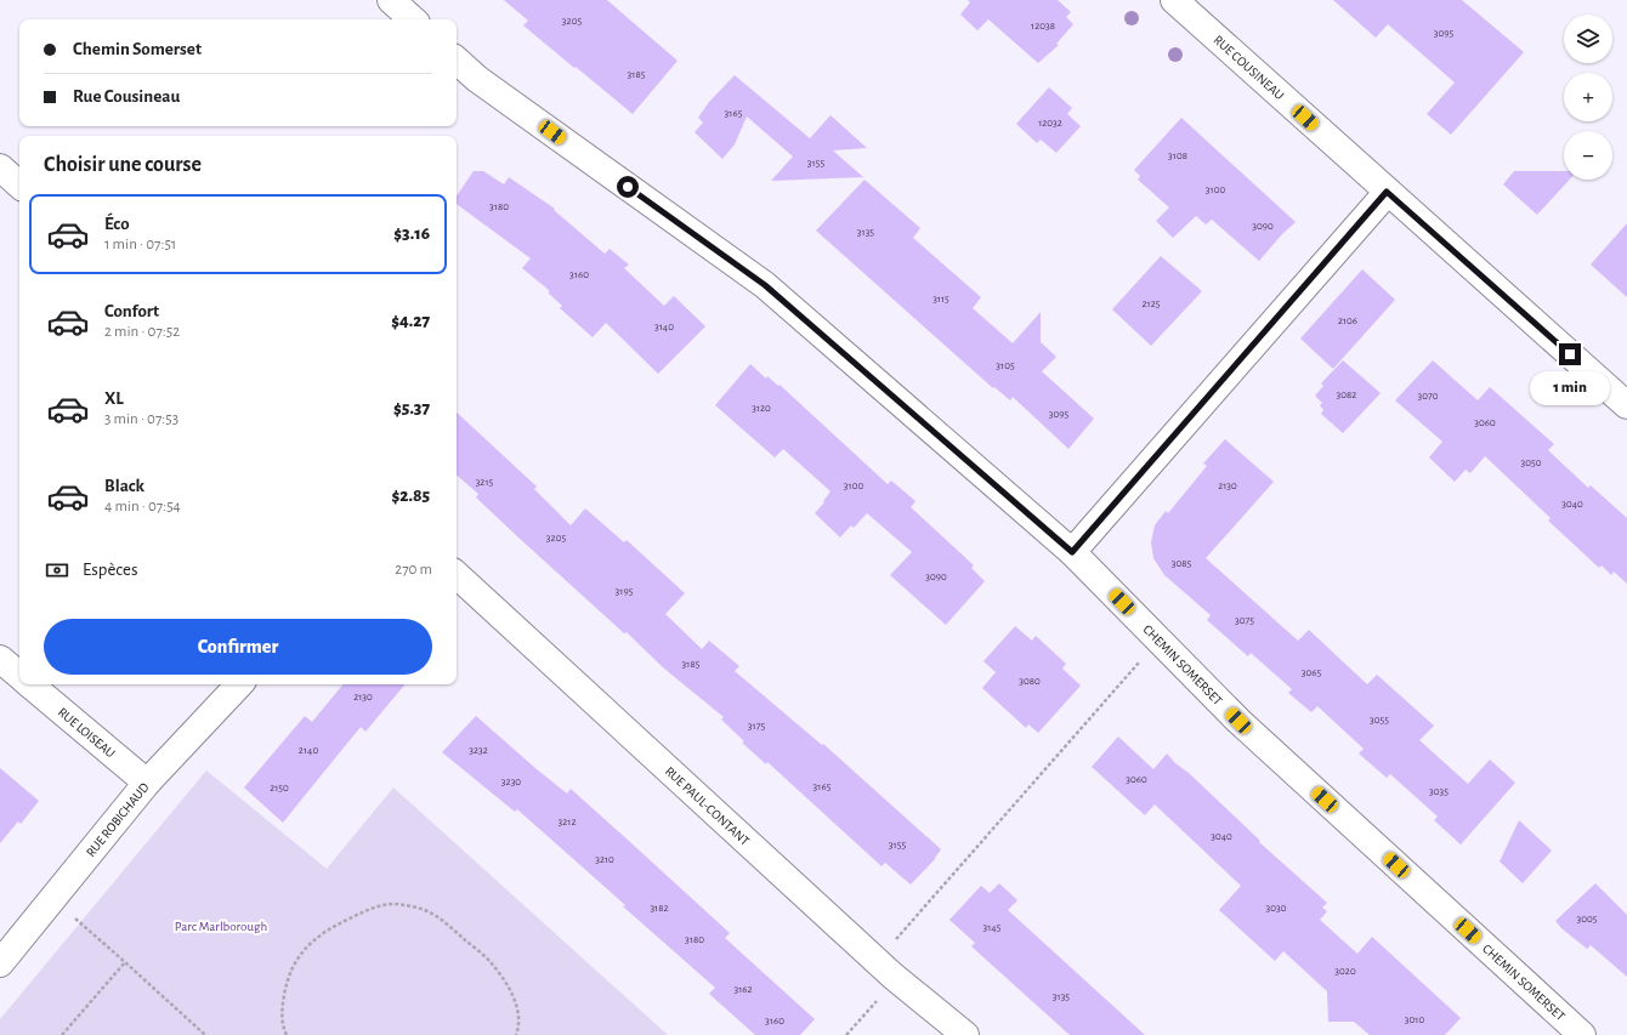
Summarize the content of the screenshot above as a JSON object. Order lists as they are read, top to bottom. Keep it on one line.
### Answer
{"streets":{"street":["RUE COUSINEAU","CHEMIN SOMERSET","RUE LOISEAU","RUE PAUL-CONTANT","RUE ROBICHAUD"]},"crossings":[["RUE LOISEAU","RUE ROBICHAUD"]],"parks":["Parc Marlborough"],"house_numbers":["3205","12038","3095","3185","3165","12032","3108","3155","3100","3180","3090","3135","3160","3115","2125","2106","3140","3105","3082","3070","3120","3095","3060","3050","3215","3100","2130","3040","3205","3085","3090","3195","3075","3185","3065","3080","2130","3055","3175","2140","3232","3060","3230","3165","2150","3035","3212","3040","3155","3210","3182","3030","3005","3145","3180","3020","3162","3135","3010","3160"],"page":{"map_buttons":["+","−"],"banner":["Chemin Somerset","Rue Cousineau"],"heading":"Choisir une course","list":[{"name":"Éco","note":"1 min · 07:51","value":"$3.16"},{"name":"Confort","note":"2 min · 07:52","value":"$4.27"},{"name":"XL","note":"3 min · 07:53","value":"$5.37"},{"name":"Black","note":"4 min · 07:54","value":"$2.85"}],"bubble":"1 min","pay":["Espèces","270 m"],"buttons":"Confirmer"}}
